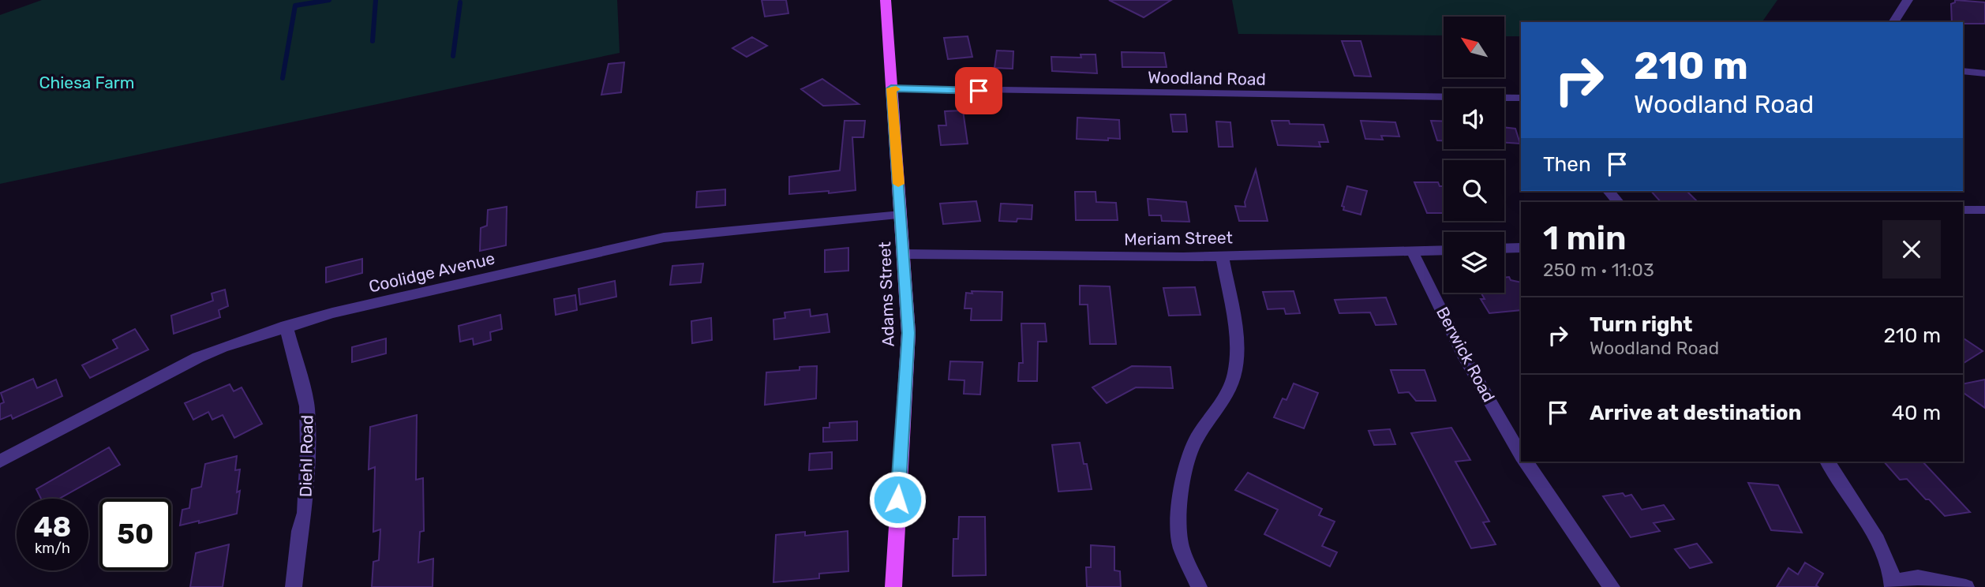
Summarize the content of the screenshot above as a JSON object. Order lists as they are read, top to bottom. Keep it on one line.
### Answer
{"streets":{"main road":["Adams Street"],"street":["Woodland Road","Meriam Street","Coolidge Avenue","Berwick Road","Diehl Road"]},"crossings":[["Woodland Road","Adams Street"],["Meriam Street","Adams Street"],["Meriam Street","Berwick Road"],["Coolidge Avenue","Adams Street"],["Coolidge Avenue","Diehl Road"]],"parks":["Chiesa Farm"],"north":"top left","page":{"turn":["210 m","Woodland Road"],"then":"Then","heading":["1 min","250 m · 11:03"],"list":[{"name":"Turn right","note":"Woodland Road","value":"210 m"},{"name":"Arrive at destination","value":"40 m"}],"speed":"48 km/h","limit":"50"}}
